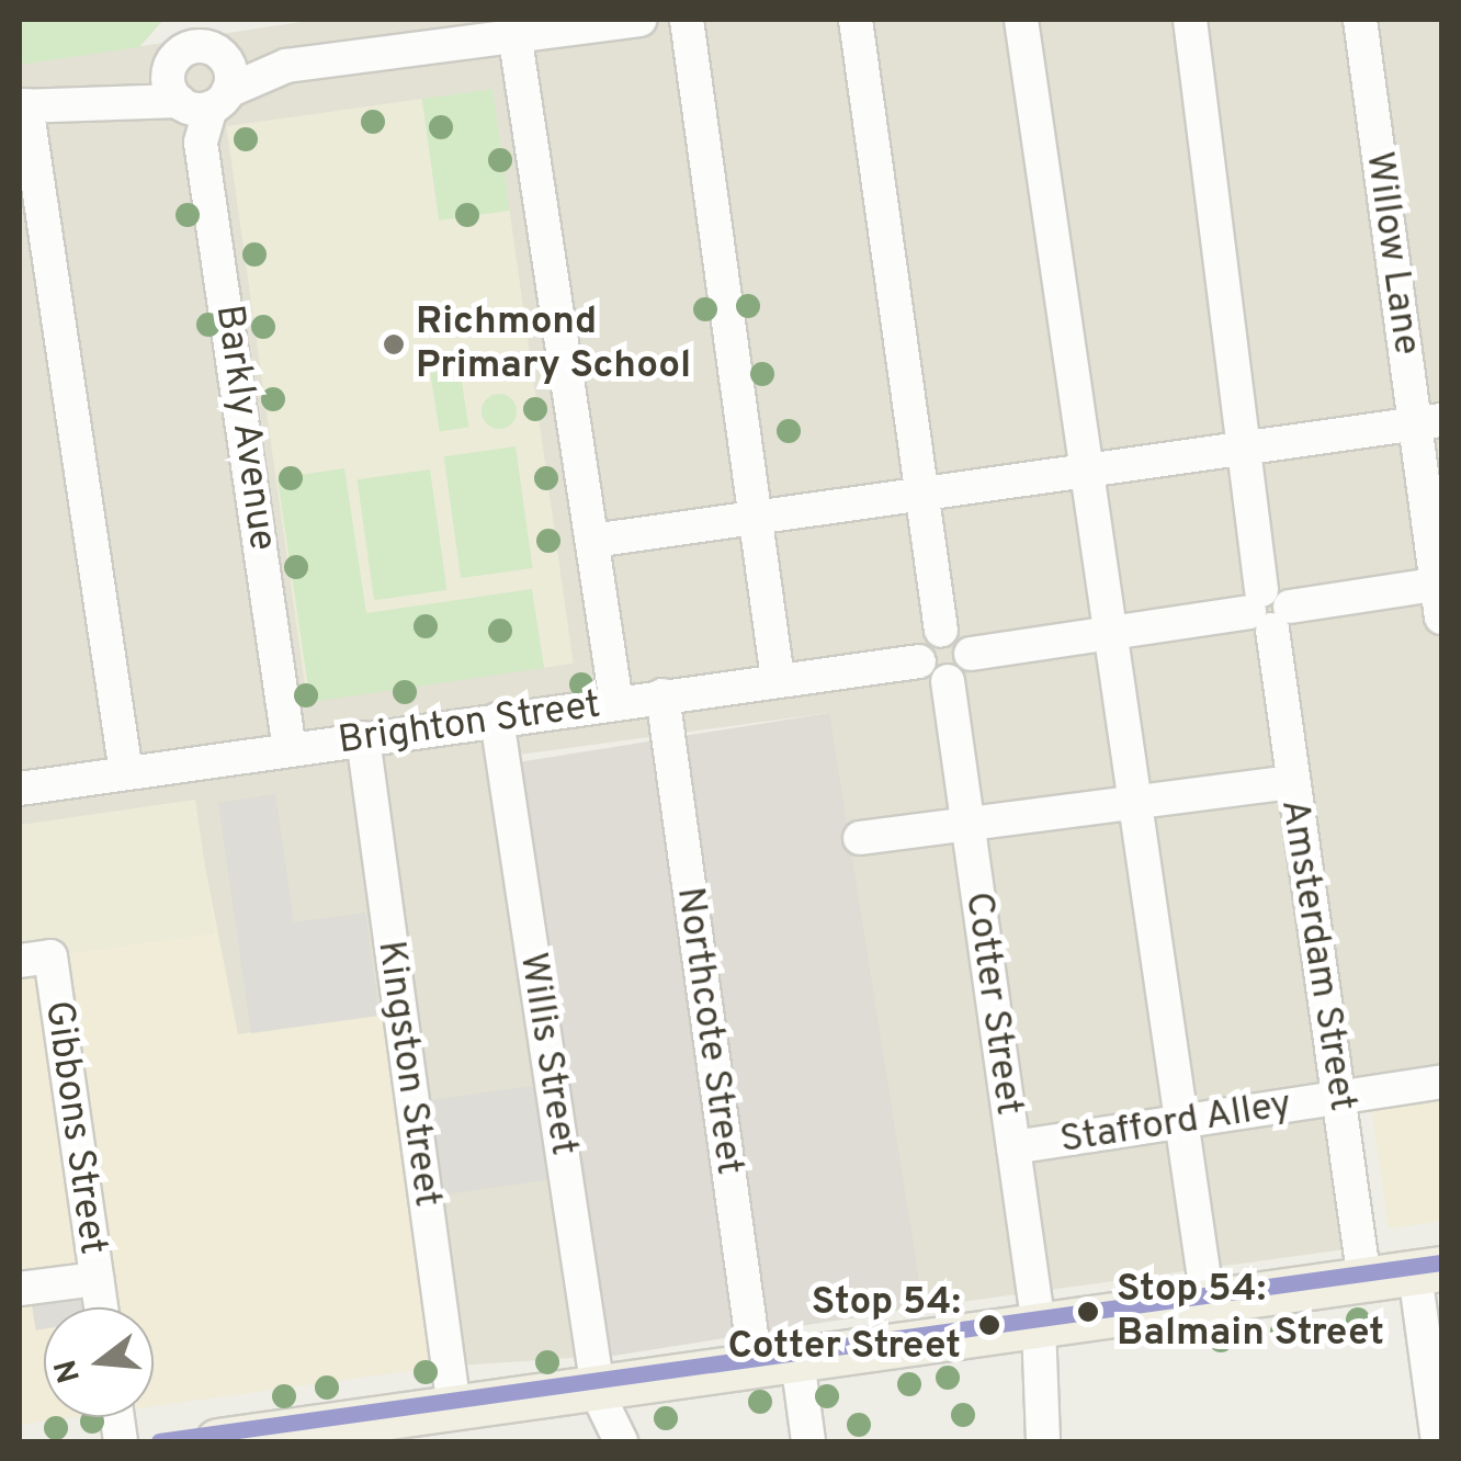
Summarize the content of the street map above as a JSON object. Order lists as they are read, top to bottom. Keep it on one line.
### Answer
{"streets":{"street":["Willow Lane","Barkly Avenue","Brighton Street","Amsterdam Street","Cotter Street","Northcote Street","Willis Street","Kingston Street","Stafford Alley","Gibbons Street"]},"crossings":[["Barkly Avenue","Brighton Street"],["Brighton Street","Northcote Street"],["Brighton Street","Willis Street"],["Brighton Street","Kingston Street"],["Amsterdam Street","Stafford Alley"],["Cotter Street","Stafford Alley"]],"places":["Richmond Primary School","Stop 54: Balmain Street","Stop 54: Cotter Street"],"north":"left"}
